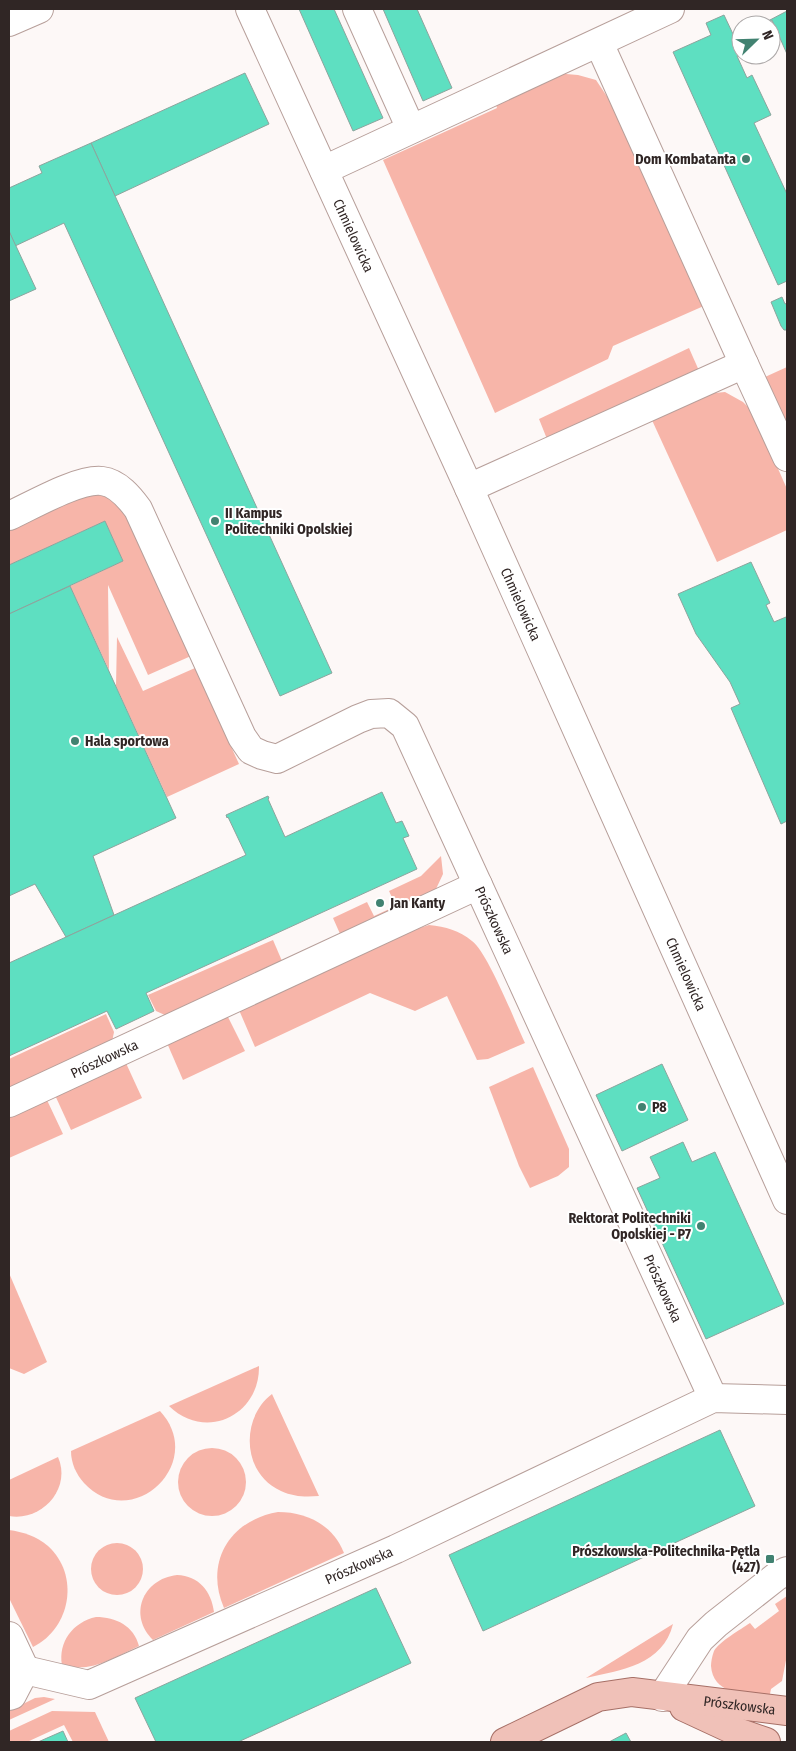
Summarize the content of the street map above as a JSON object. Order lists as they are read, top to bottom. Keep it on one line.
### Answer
{"streets":{"main road":["Prószkowska"],"street":["Chmielowicka"]},"places":{"other":["Dom Kombatanta","II Kampus Politechniki Opolskiej","Hala sportowa","Jan Kanty","P8","Rektorat Politechniki Opolskiej - P7"],"transit":["Prószkowska-Politechnika-Pętla (427)"]},"north":"top right"}
